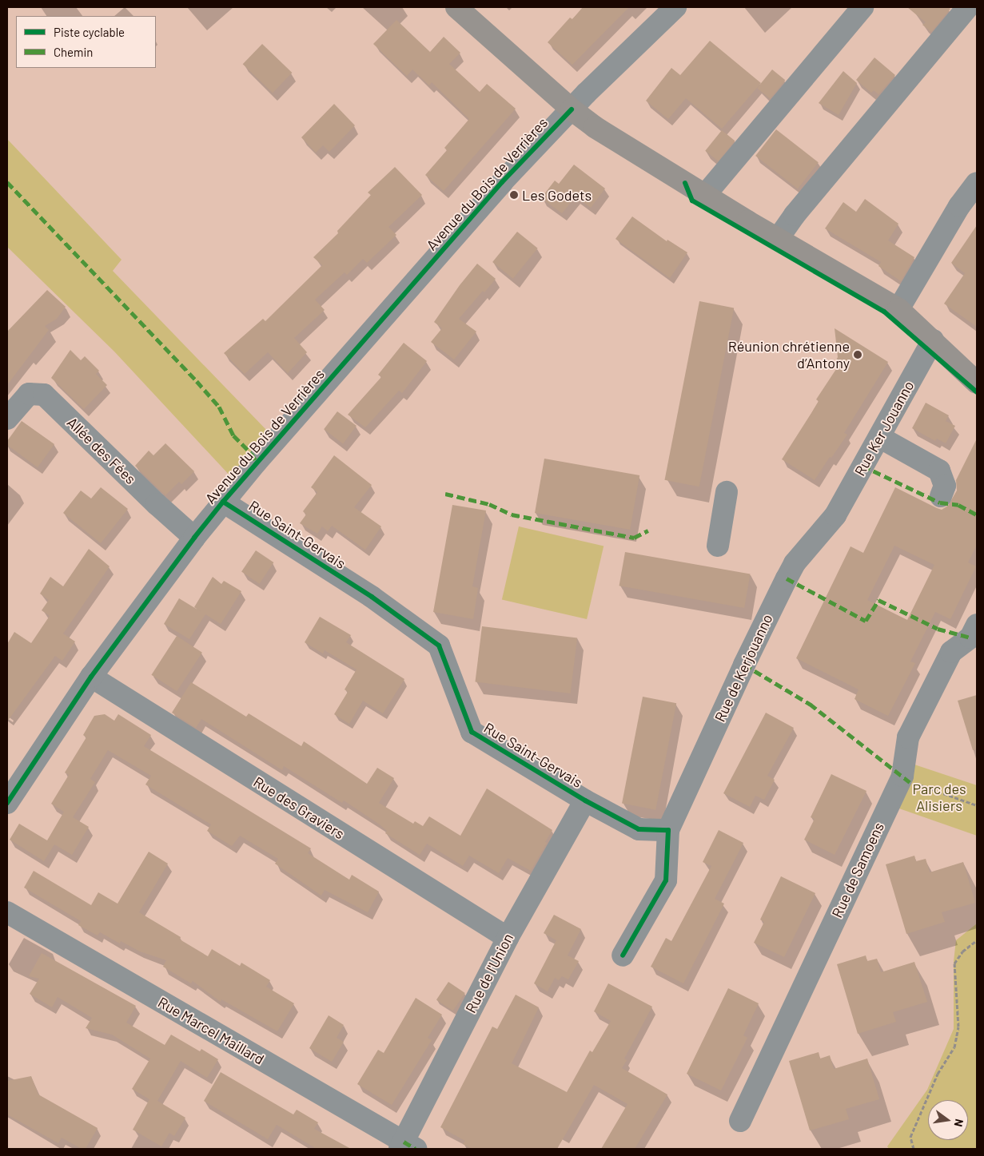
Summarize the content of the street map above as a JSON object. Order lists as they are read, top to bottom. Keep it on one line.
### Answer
{"streets":{"street":["Avenue du Bois de Verrières","Rue Ker Jouanno","Allée des Fées","Rue Saint-Gervais","Rue de Kerjouanno","Rue des Graviers","Rue de Samoens","Rue de l'Union","Rue Marcel Maillard"]},"crossings":[["Avenue du Bois de Verrières","Allée des Fées"],["Avenue du Bois de Verrières","Rue Saint-Gervais"],["Avenue du Bois de Verrières","Rue des Graviers"],["Rue Ker Jouanno","Rue de Kerjouanno"],["Rue Saint-Gervais","Rue de Kerjouanno"],["Rue Saint-Gervais","Rue de l'Union"],["Rue des Graviers","Rue de l'Union"],["Rue de l'Union","Rue Marcel Maillard"]],"parks":["Parc des Alisiers"],"places":["Les Godets","Réunion chrétienne d’Antony"],"legend":["Piste cyclable","Chemin"],"north":"right"}
